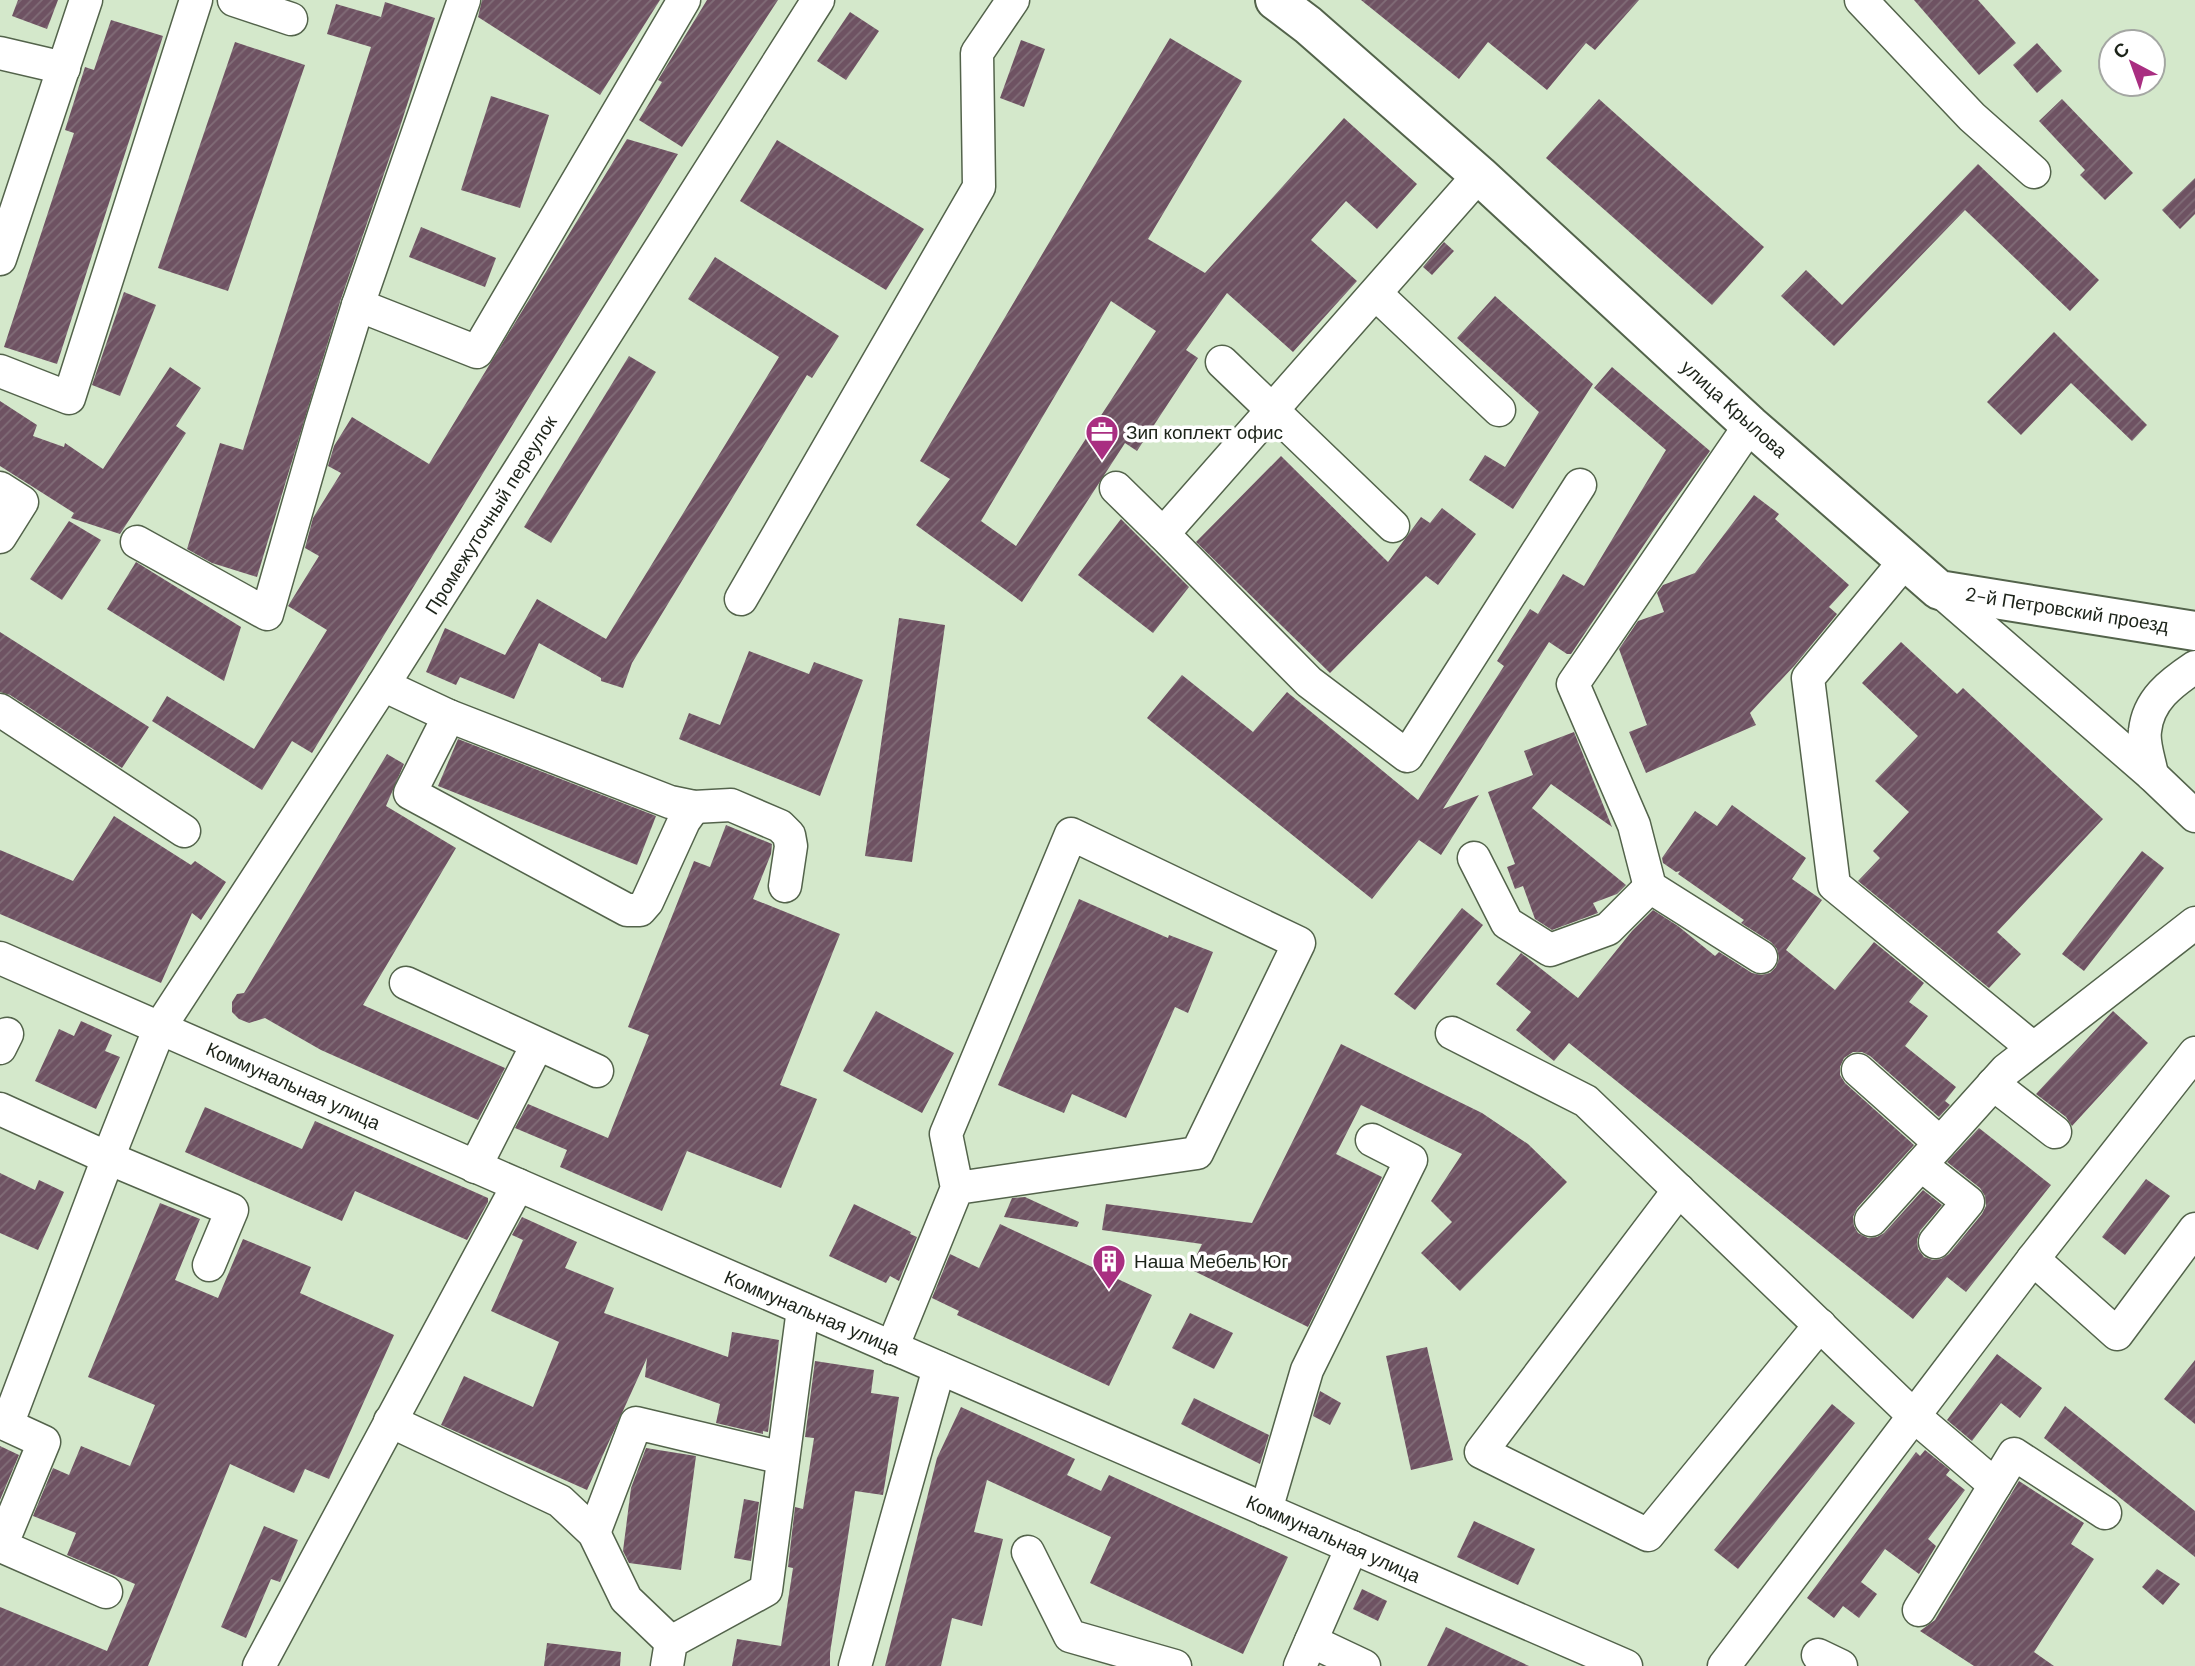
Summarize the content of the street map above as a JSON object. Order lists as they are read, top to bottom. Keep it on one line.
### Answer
{"streets":{"main road":["улица Крылова","2-й Петровский проезд"],"street":["Промежуточный переулок","Коммунальная улица"]},"crossings":[["улица Крылова","2-й Петровский проезд"],["Промежуточный переулок","Коммунальная улица"]],"places":{"office":["Зип коплект офис"],"building":["Наша Мебель Юг"]},"north":"top left"}
